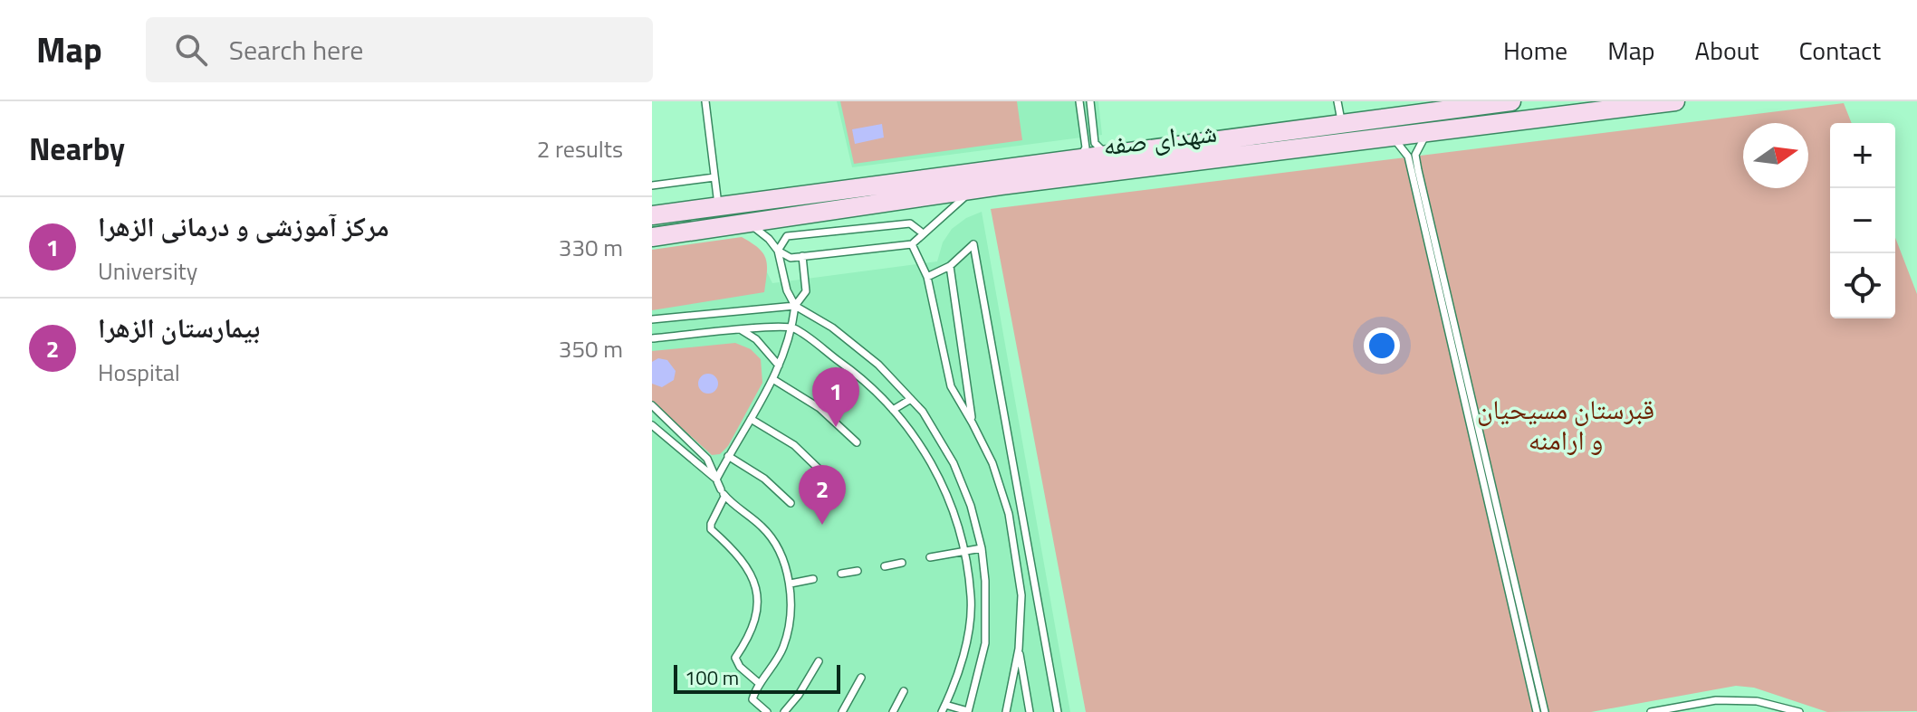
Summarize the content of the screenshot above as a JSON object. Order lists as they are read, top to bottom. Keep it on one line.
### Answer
{"streets":{"main road":["شهدای صفه"]},"parks":["قبرستان مسیحیان و ارامنه"],"scale_bar":"100 m","north":"right","page":{"header":"Map","search":"Search here","nav":["Home","Map","About","Contact"],"heading":["Nearby","2 results"],"map_buttons":["+","−"],"list":[{"mark":"1","name":"مرکز آموزشی و درمانی الزهرا","note":"University","value":"330 m"},{"mark":"2","name":"بیمارستان الزهرا","note":"Hospital","value":"350 m"}],"pins":["1","2"],"scale":"100 m"}}
